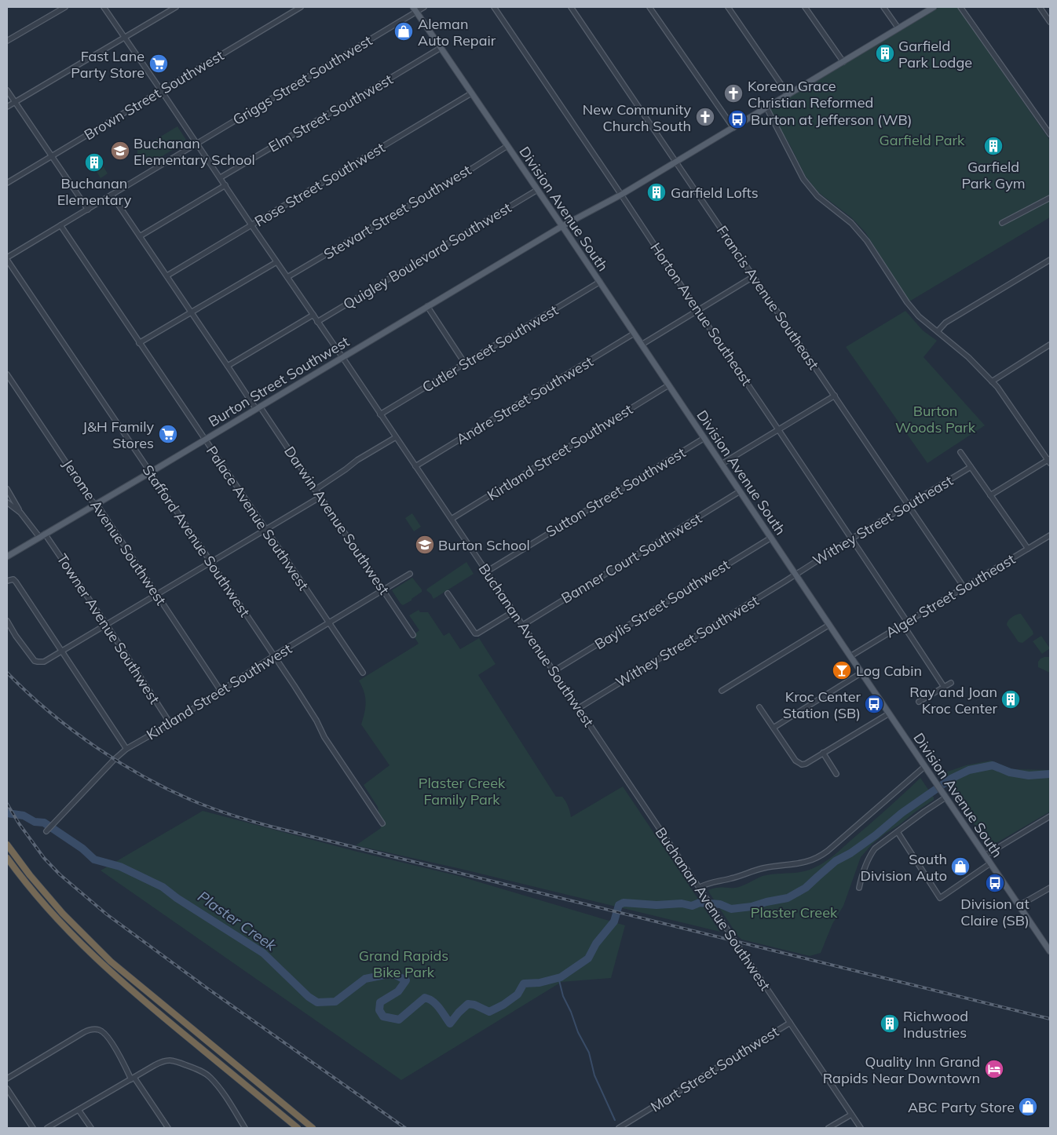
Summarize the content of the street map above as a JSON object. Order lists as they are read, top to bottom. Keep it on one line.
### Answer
{"streets":{"main road":["Division Avenue South","Burton Street Southwest"],"street":["Griggs Street Southwest","Brown Street Southwest","Elm Street Southwest","Rose Street Southwest","Stewart Street Southwest","Quigley Boulevard Southwest","Francis Avenue Southeast","Horton Avenue Southeast","Cutler Street Southwest","Andre Street Southwest","Kirtland Street Southwest","Sutton Street Southwest","Palace Avenue Southwest","Darwin Avenue Southwest","Withey Street Southeast","Jerome Avenue Southwest","Stafford Avenue Southwest","Banner Court Southwest","Alger Street Southeast","Baylis Street Southwest","Towner Avenue Southwest","Withey Street Southwest","Buchanan Avenue Southwest","Mart Street Southwest"]},"crossings":[["Griggs Street Southwest","Division Avenue South"],["Griggs Street Southwest","Palace Avenue Southwest"],["Griggs Street Southwest","Darwin Avenue Southwest"],["Griggs Street Southwest","Stafford Avenue Southwest"],["Griggs Street Southwest","Buchanan Avenue Southwest"],["Brown Street Southwest","Buchanan Avenue Southwest"],["Elm Street Southwest","Division Avenue South"],["Elm Street Southwest","Buchanan Avenue Southwest"],["Rose Street Southwest","Division Avenue South"],["Rose Street Southwest","Darwin Avenue Southwest"],["Rose Street Southwest","Buchanan Avenue Southwest"],["Division Avenue South","Stewart Street Southwest"],["Division Avenue South","Quigley Boulevard Southwest"],["Division Avenue South","Cutler Street Southwest"],["Division Avenue South","Burton Street Southwest"],["Division Avenue South","Andre Street Southwest"],["Division Avenue South","Kirtland Street Southwest"],["Division Avenue South","Sutton Street Southwest"],["Division Avenue South","Withey Street Southeast"],["Division Avenue South","Banner Court Southwest"],["Division Avenue South","Alger Street Southeast"],["Division Avenue South","Baylis Street Southwest"],["Division Avenue South","Withey Street Southwest"],["Stewart Street Southwest","Buchanan Avenue Southwest"],["Quigley Boulevard Southwest","Buchanan Avenue Southwest"],["Francis Avenue Southeast","Burton Street Southwest"],["Francis Avenue Southeast","Withey Street Southeast"],["Francis Avenue Southeast","Alger Street Southeast"],["Horton Avenue Southeast","Burton Street Southwest"],["Horton Avenue Southeast","Withey Street Southeast"],["Horton Avenue Southeast","Alger Street Southeast"],["Cutler Street Southwest","Buchanan Avenue Southwest"],["Burton Street Southwest","Palace Avenue Southwest"],["Burton Street Southwest","Darwin Avenue Southwest"],["Burton Street Southwest","Jerome Avenue Southwest"],["Burton Street Southwest","Stafford Avenue Southwest"],["Burton Street Southwest","Towner Avenue Southwest"],["Burton Street Southwest","Buchanan Avenue Southwest"],["Andre Street Southwest","Buchanan Avenue Southwest"],["Kirtland Street Southwest","Palace Avenue Southwest"],["Kirtland Street Southwest","Darwin Avenue Southwest"],["Kirtland Street Southwest","Jerome Avenue Southwest"],["Kirtland Street Southwest","Stafford Avenue Southwest"],["Kirtland Street Southwest","Towner Avenue Southwest"],["Kirtland Street Southwest","Buchanan Avenue Southwest"],["Sutton Street Southwest","Buchanan Avenue Southwest"],["Withey Street Southeast","Withey Street Southwest"],["Banner Court Southwest","Buchanan Avenue Southwest"],["Baylis Street Southwest","Buchanan Avenue Southwest"],["Withey Street Southwest","Buchanan Avenue Southwest"],["Buchanan Avenue Southwest","Mart Street Southwest"]],"water":["Plaster Creek"],"parks":["Garfield Park","Burton Woods Park","Plaster Creek Family Park","Plaster Creek","Grand Rapids Bike Park"],"places":{"shop":["Aleman Auto Repair","South Division Auto","ABC Party Store"],"building":["Garfield Park Lodge","Garfield Park Gym","Buchanan Elementary","Garfield Lofts","Ray and Joan Kroc Center","Richwood Industries"],"supermarket":["Fast Lane Party Store","J&H Family Stores"],"church":["Korean Grace Christian Reformed","New Community Church South"],"bus stop":["Burton at Jefferson (WB)","Kroc Center Station (SB)","Division at Claire (SB)"],"school or university":["Buchanan Elementary School","Burton School"],"bar":["Log Cabin"],"hotel":["Quality Inn Grand Rapids Near Downtown"]}}
